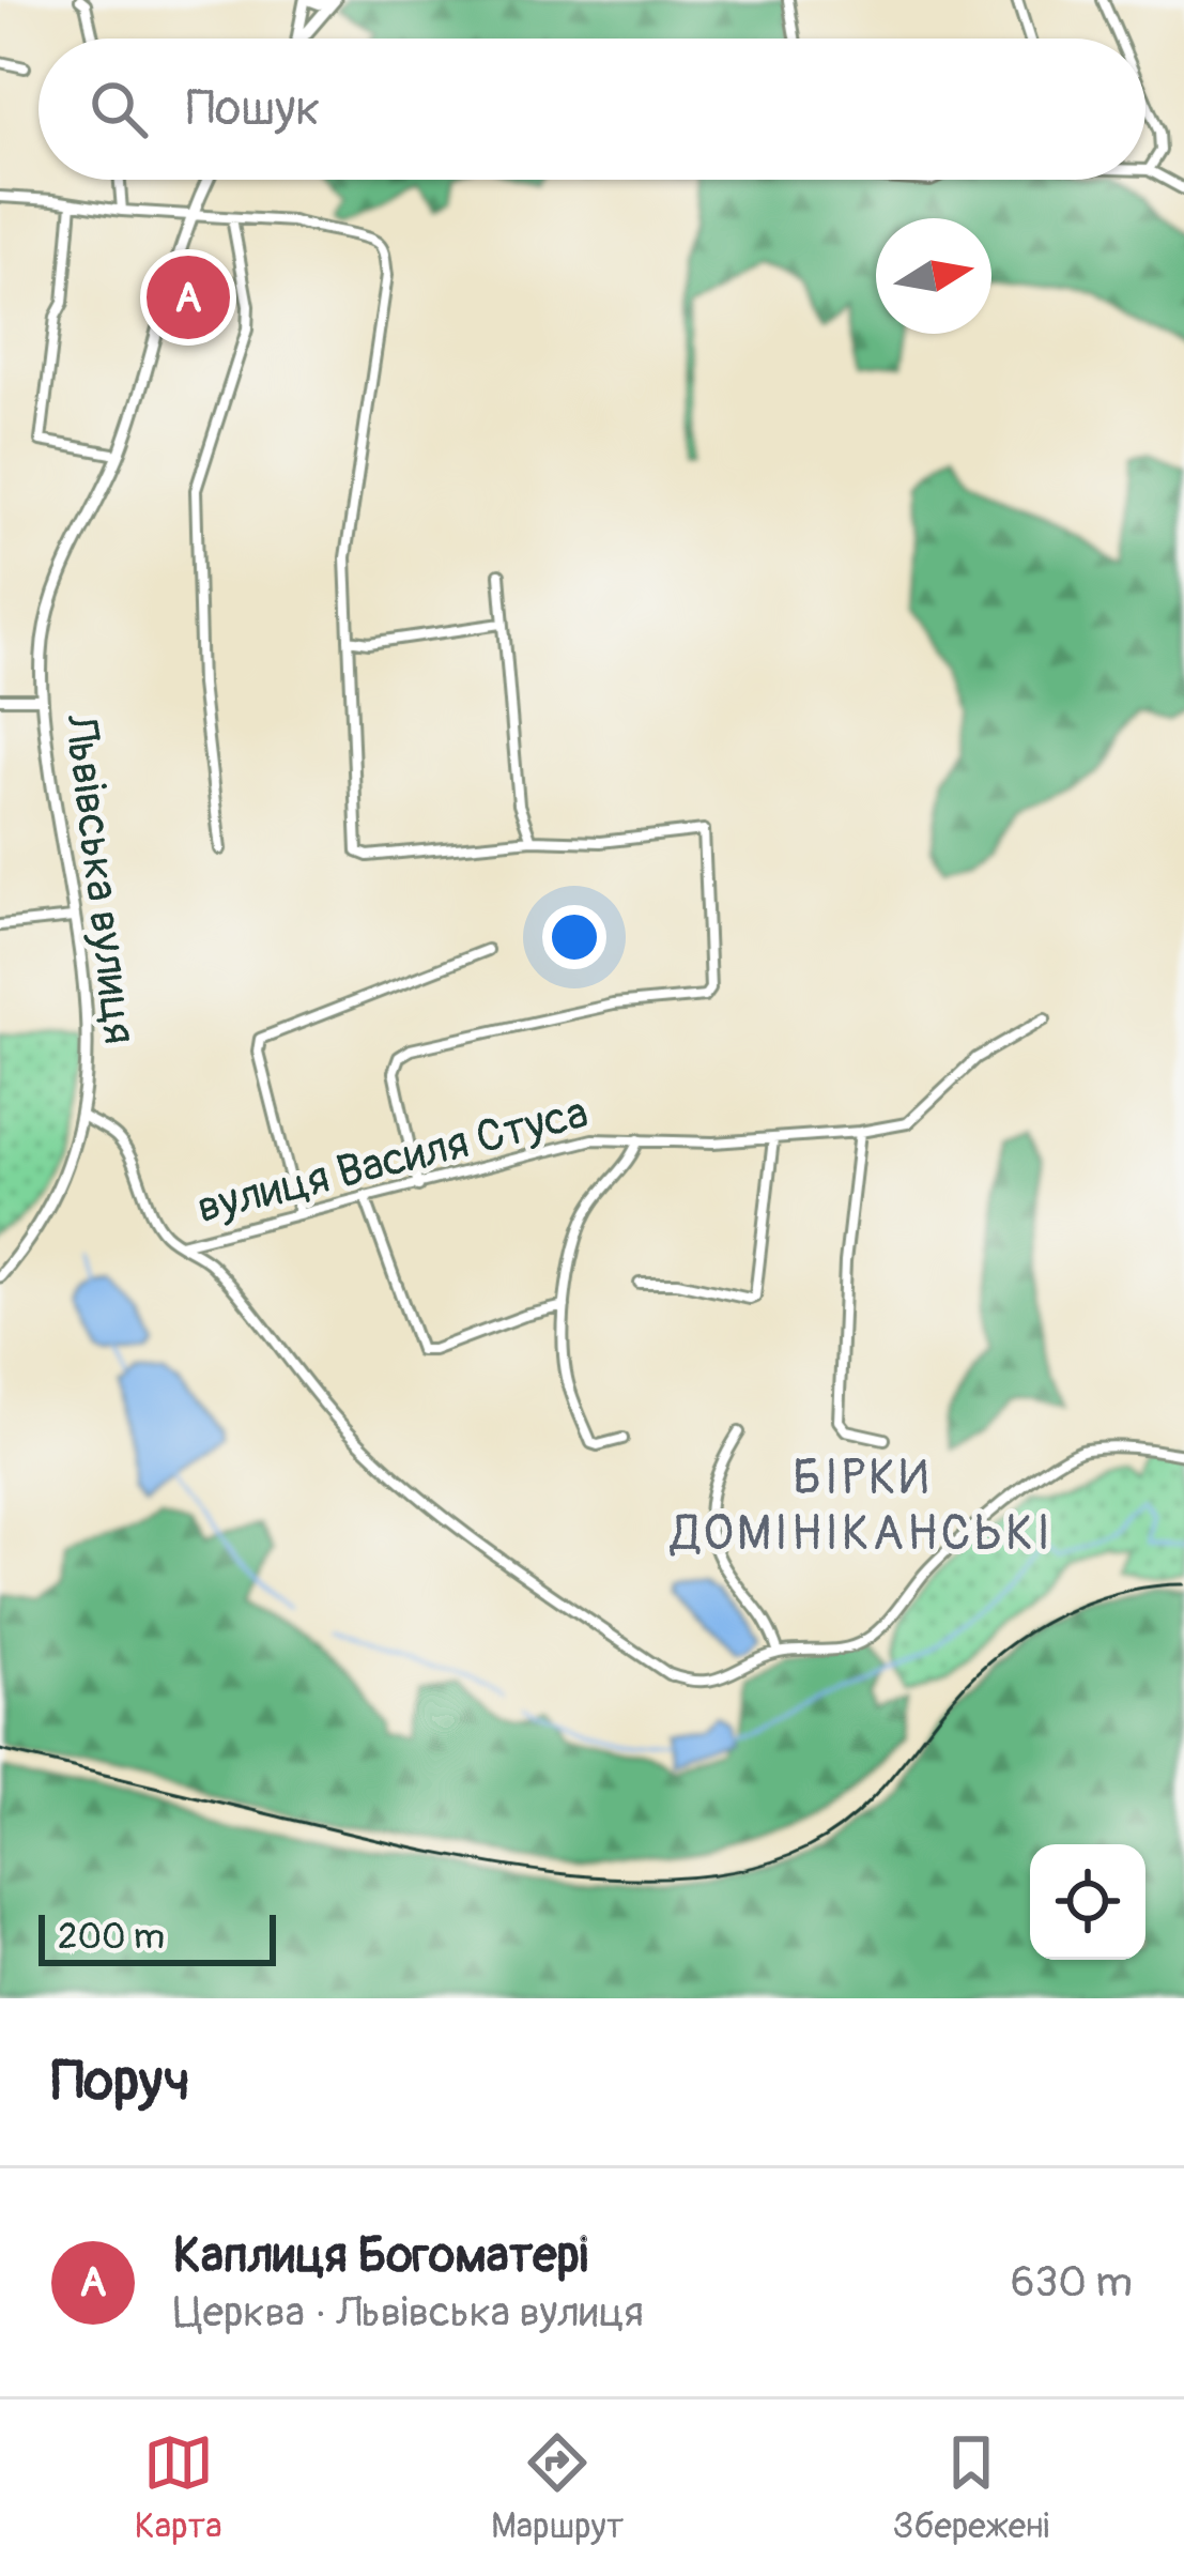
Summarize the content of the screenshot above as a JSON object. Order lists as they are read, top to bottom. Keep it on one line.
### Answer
{"streets":{"main road":["Львівська вулиця"],"street":["вулиця Василя Стуса"]},"districts":["БІРКИ ДОМІНІКАНСЬКІ"],"scale_bar":"200 m","north":"right","page":{"search":"Пошук","pins":"A","scale":"200 m","heading":"Поруч","list":[{"mark":"A","name":"Каплиця Богоматері","note":"Церква · Львівська вулиця","value":"630 m"}],"nav":["Карта","Маршрут","Збережені"]}}
